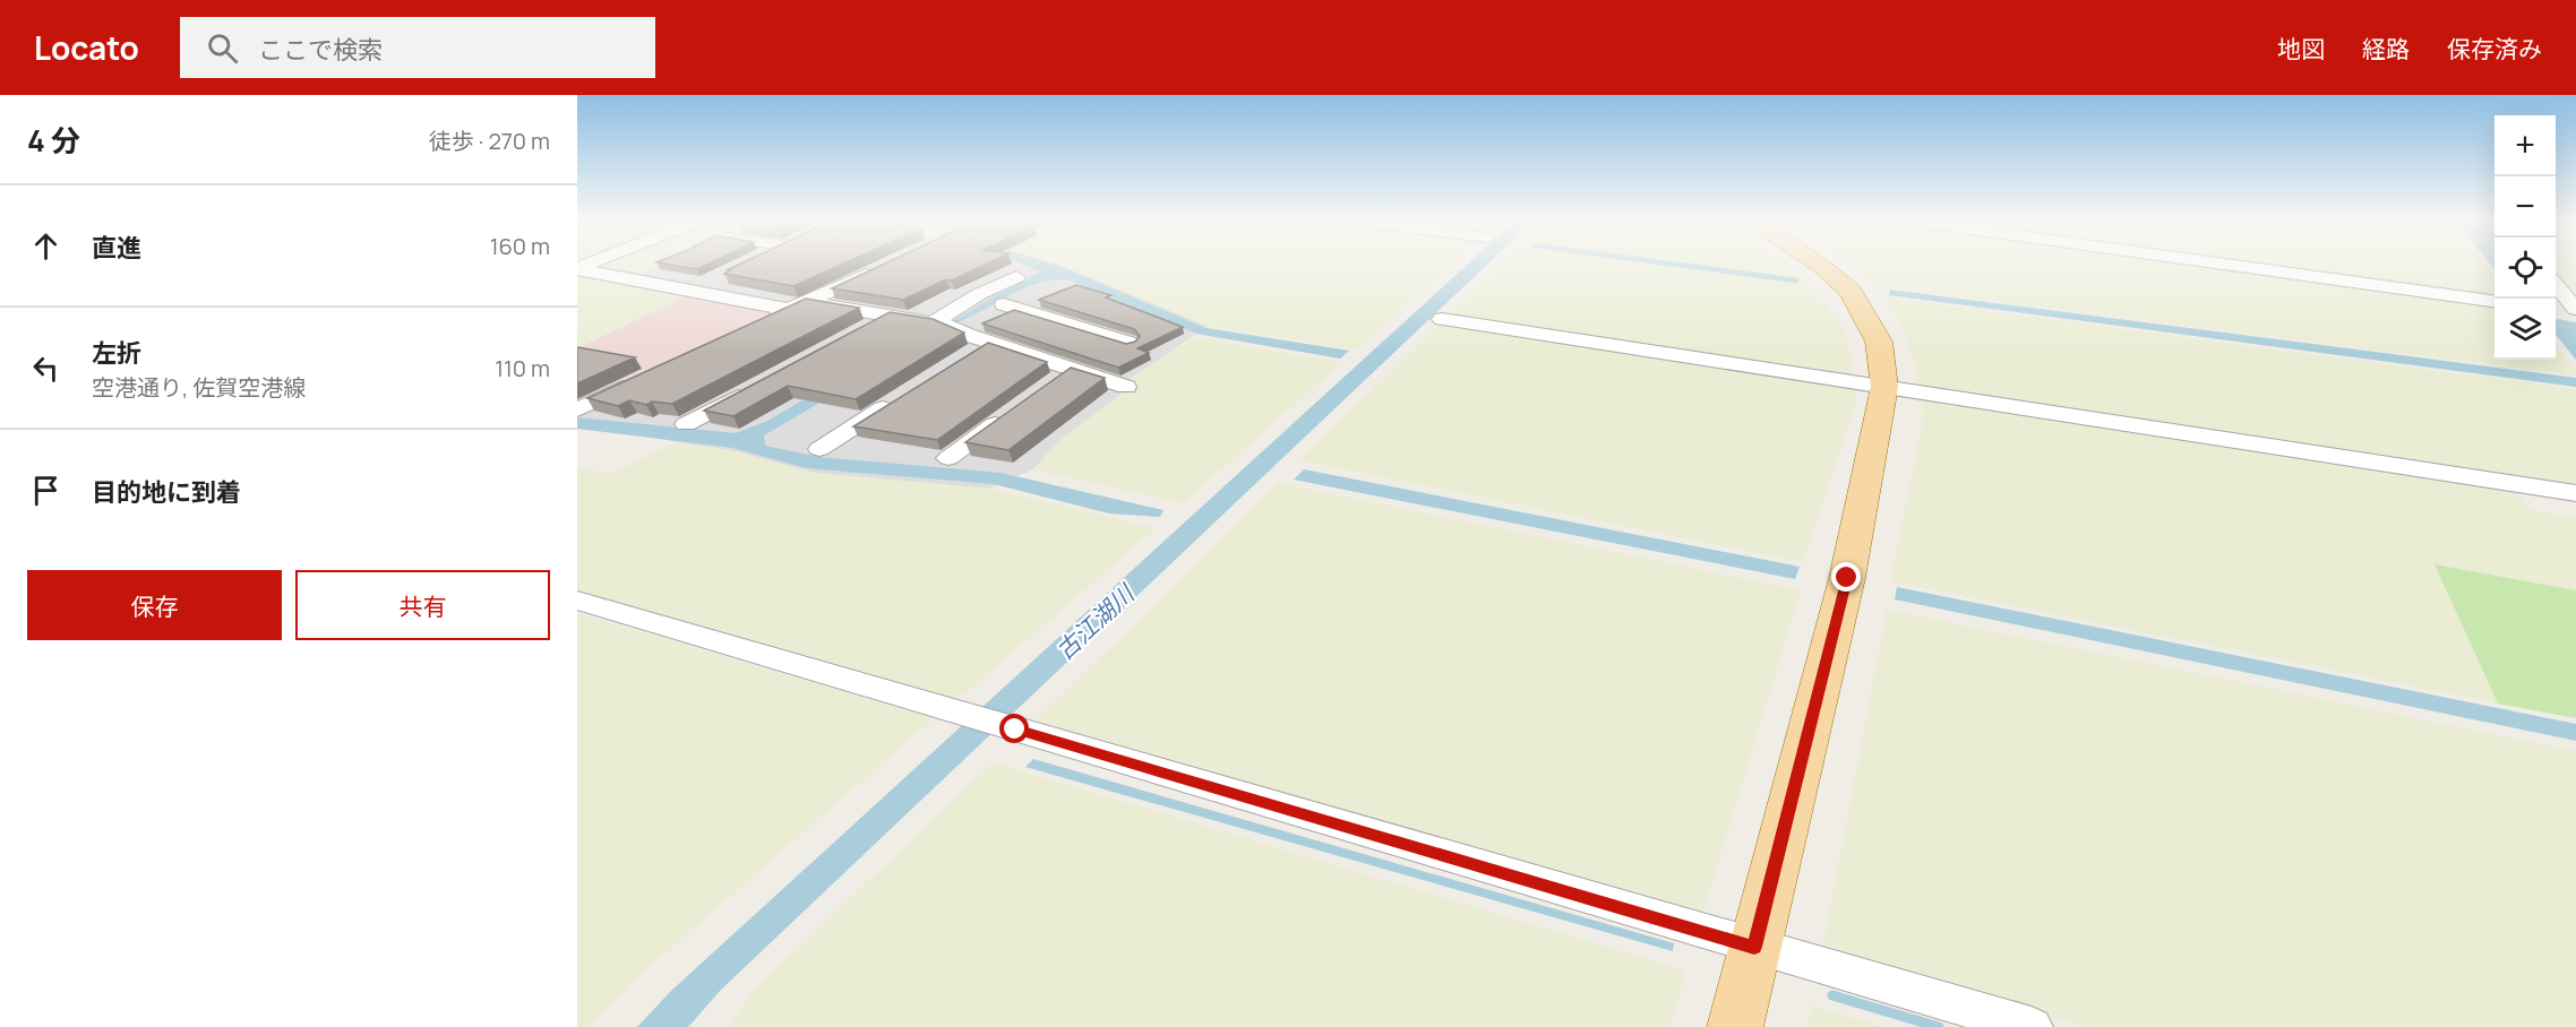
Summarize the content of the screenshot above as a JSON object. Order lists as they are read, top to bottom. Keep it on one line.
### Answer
{"water":["古江湖川"],"page":{"header":"Locato","search":"ここで検索","nav":["地図","経路","保存済み"],"heading":["4 分","徒歩 · 270 m"],"map_buttons":["+","−"],"list":[["直進","160 m"],["左折","空港通り, 佐賀空港線","110 m"],"目的地に到着"],"buttons":["保存","共有"]}}
